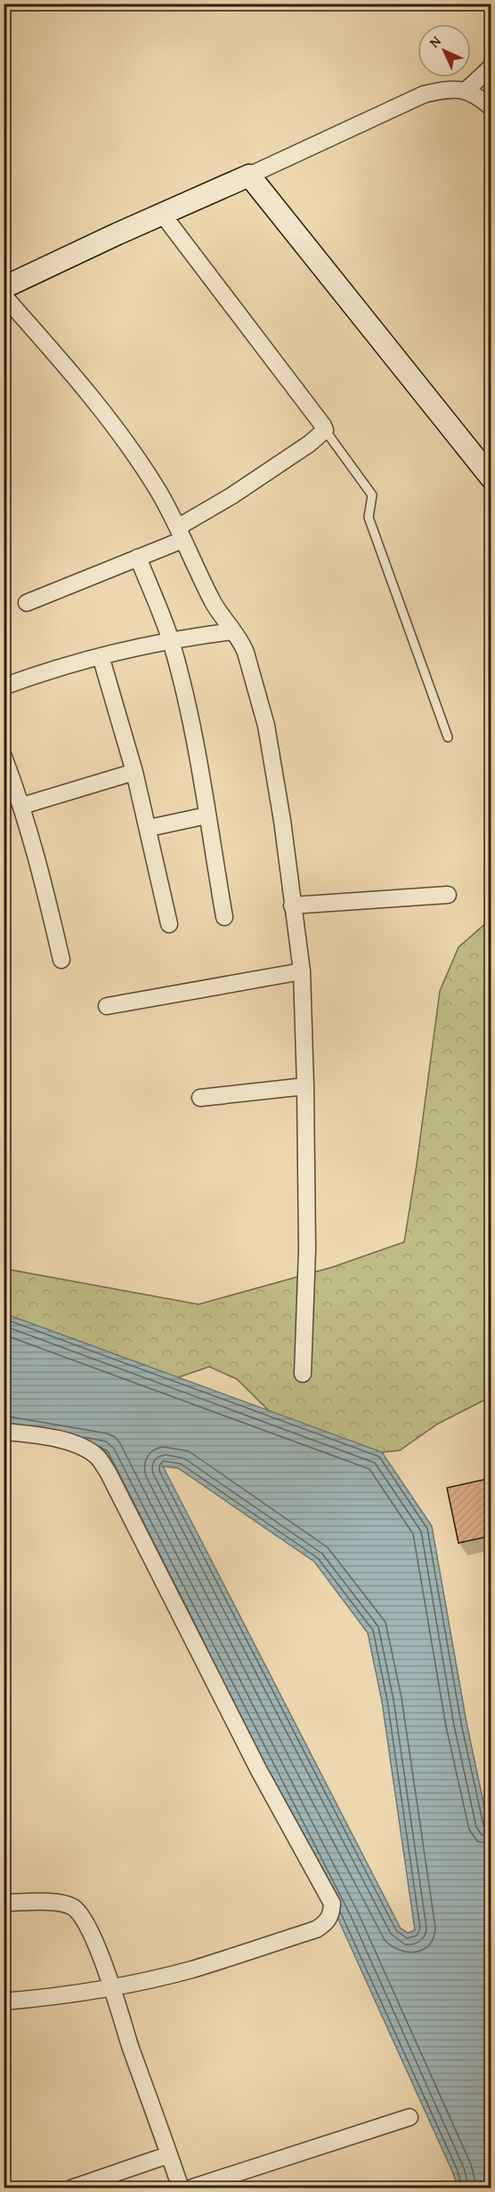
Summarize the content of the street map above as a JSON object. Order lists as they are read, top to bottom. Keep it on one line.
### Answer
{"north":"top left"}
